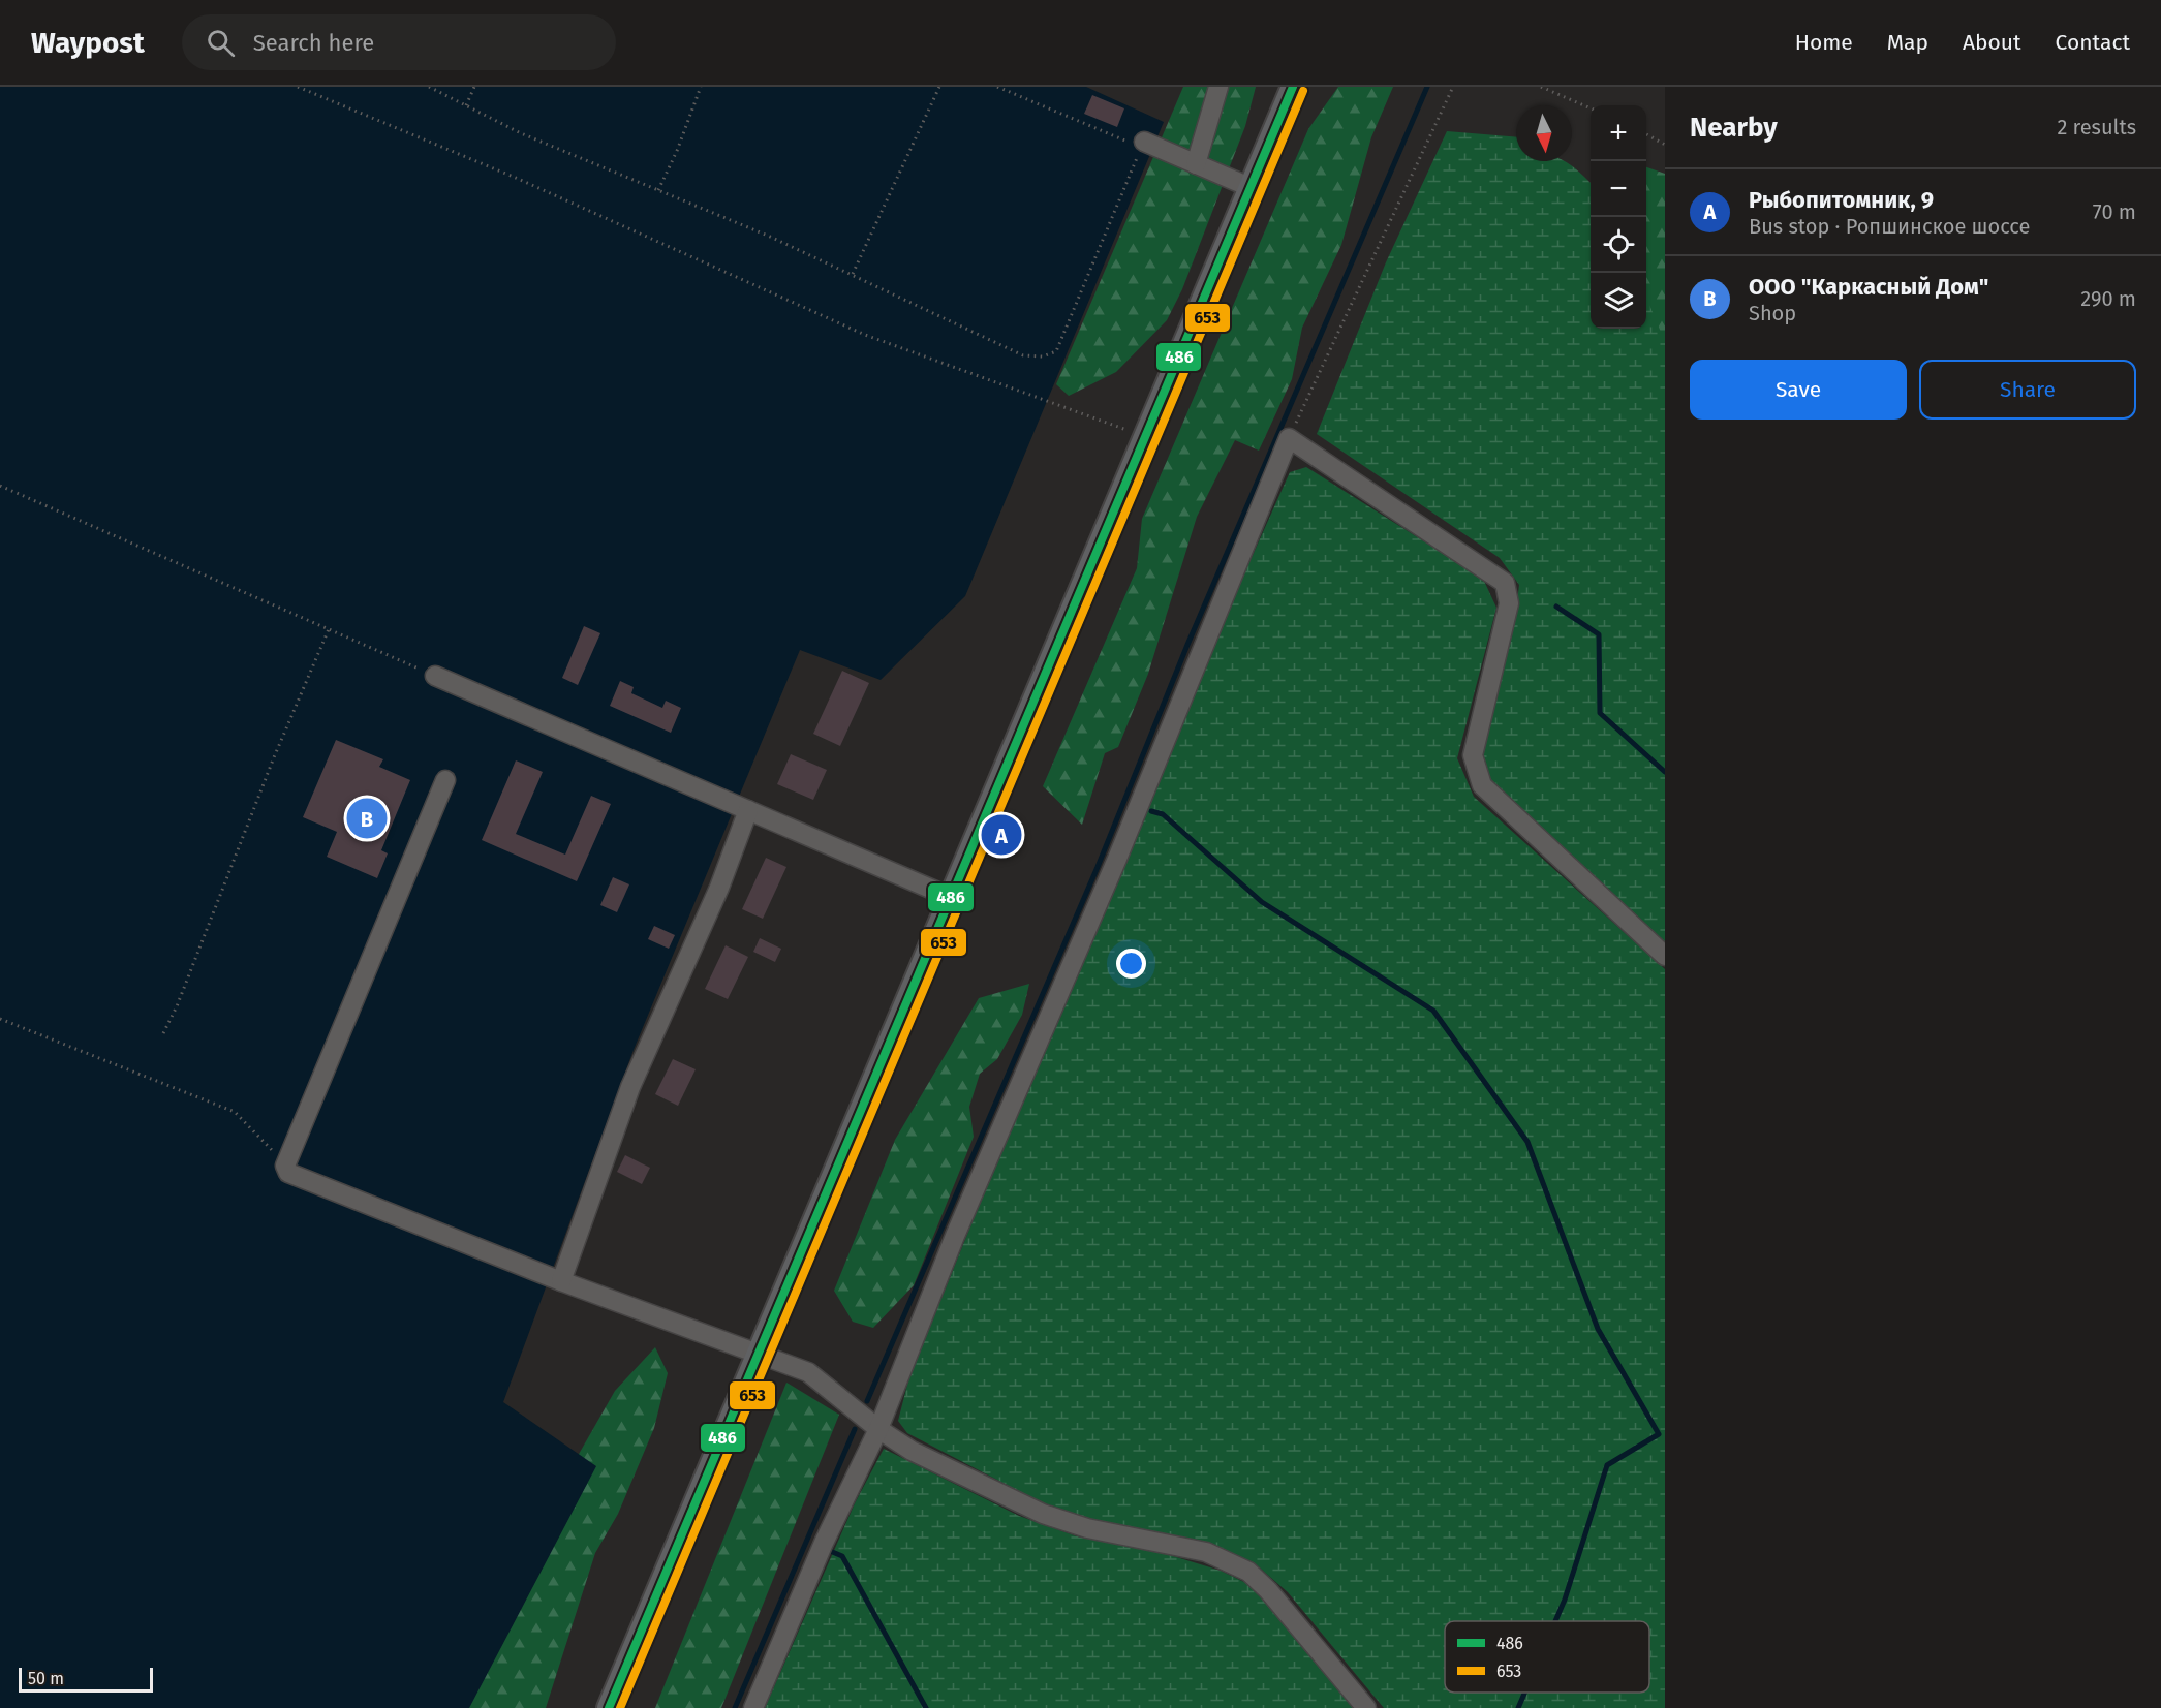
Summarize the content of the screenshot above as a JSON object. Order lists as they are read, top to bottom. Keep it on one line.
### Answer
{"lines":["transit line 486","transit line 653"],"legend":["486","653"],"scale_bar":"50 m","north":"bottom","page":{"header":"Waypost","search":"Search here","nav":["Home","Map","About","Contact"],"heading":["Nearby","2 results"],"map_buttons":["+","−"],"list":[{"mark":"A","name":"Рыбопитомник, 9","note":"Bus stop · Ропшинское шоссе","value":"70 m"},{"mark":"B","name":"ООО \"Каркасный Дом\"","note":"Shop","value":"290 m"}],"buttons":["Save","Share"],"pins":["B","A"],"scale":"50 m"}}
